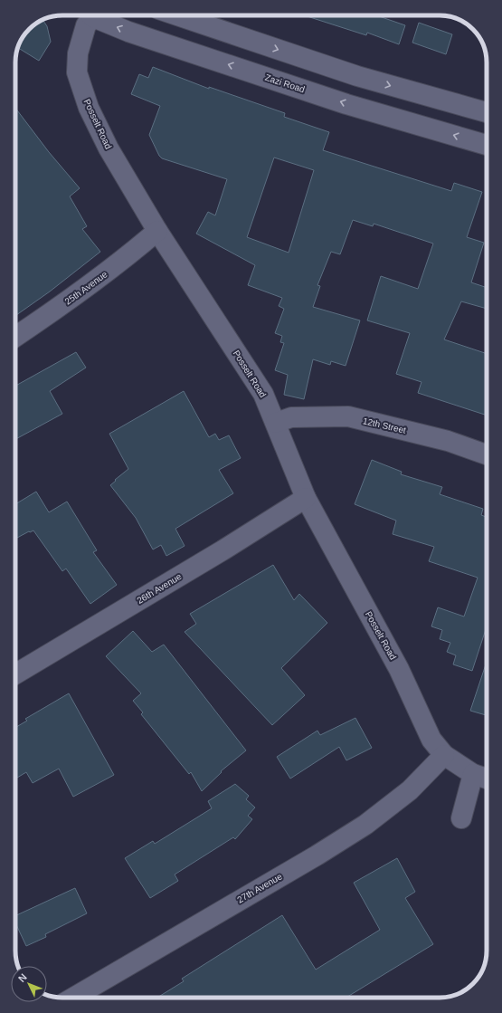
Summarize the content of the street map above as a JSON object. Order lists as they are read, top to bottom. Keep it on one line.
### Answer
{"streets":{"street":["Zazi Road","Posselt Road","25th Avenue","12th Street","26th Avenue","27th Avenue"]},"crossings":[["Posselt Road","25th Avenue"],["Posselt Road","12th Street"],["Posselt Road","26th Avenue"],["Posselt Road","27th Avenue"]],"north":"top left"}
